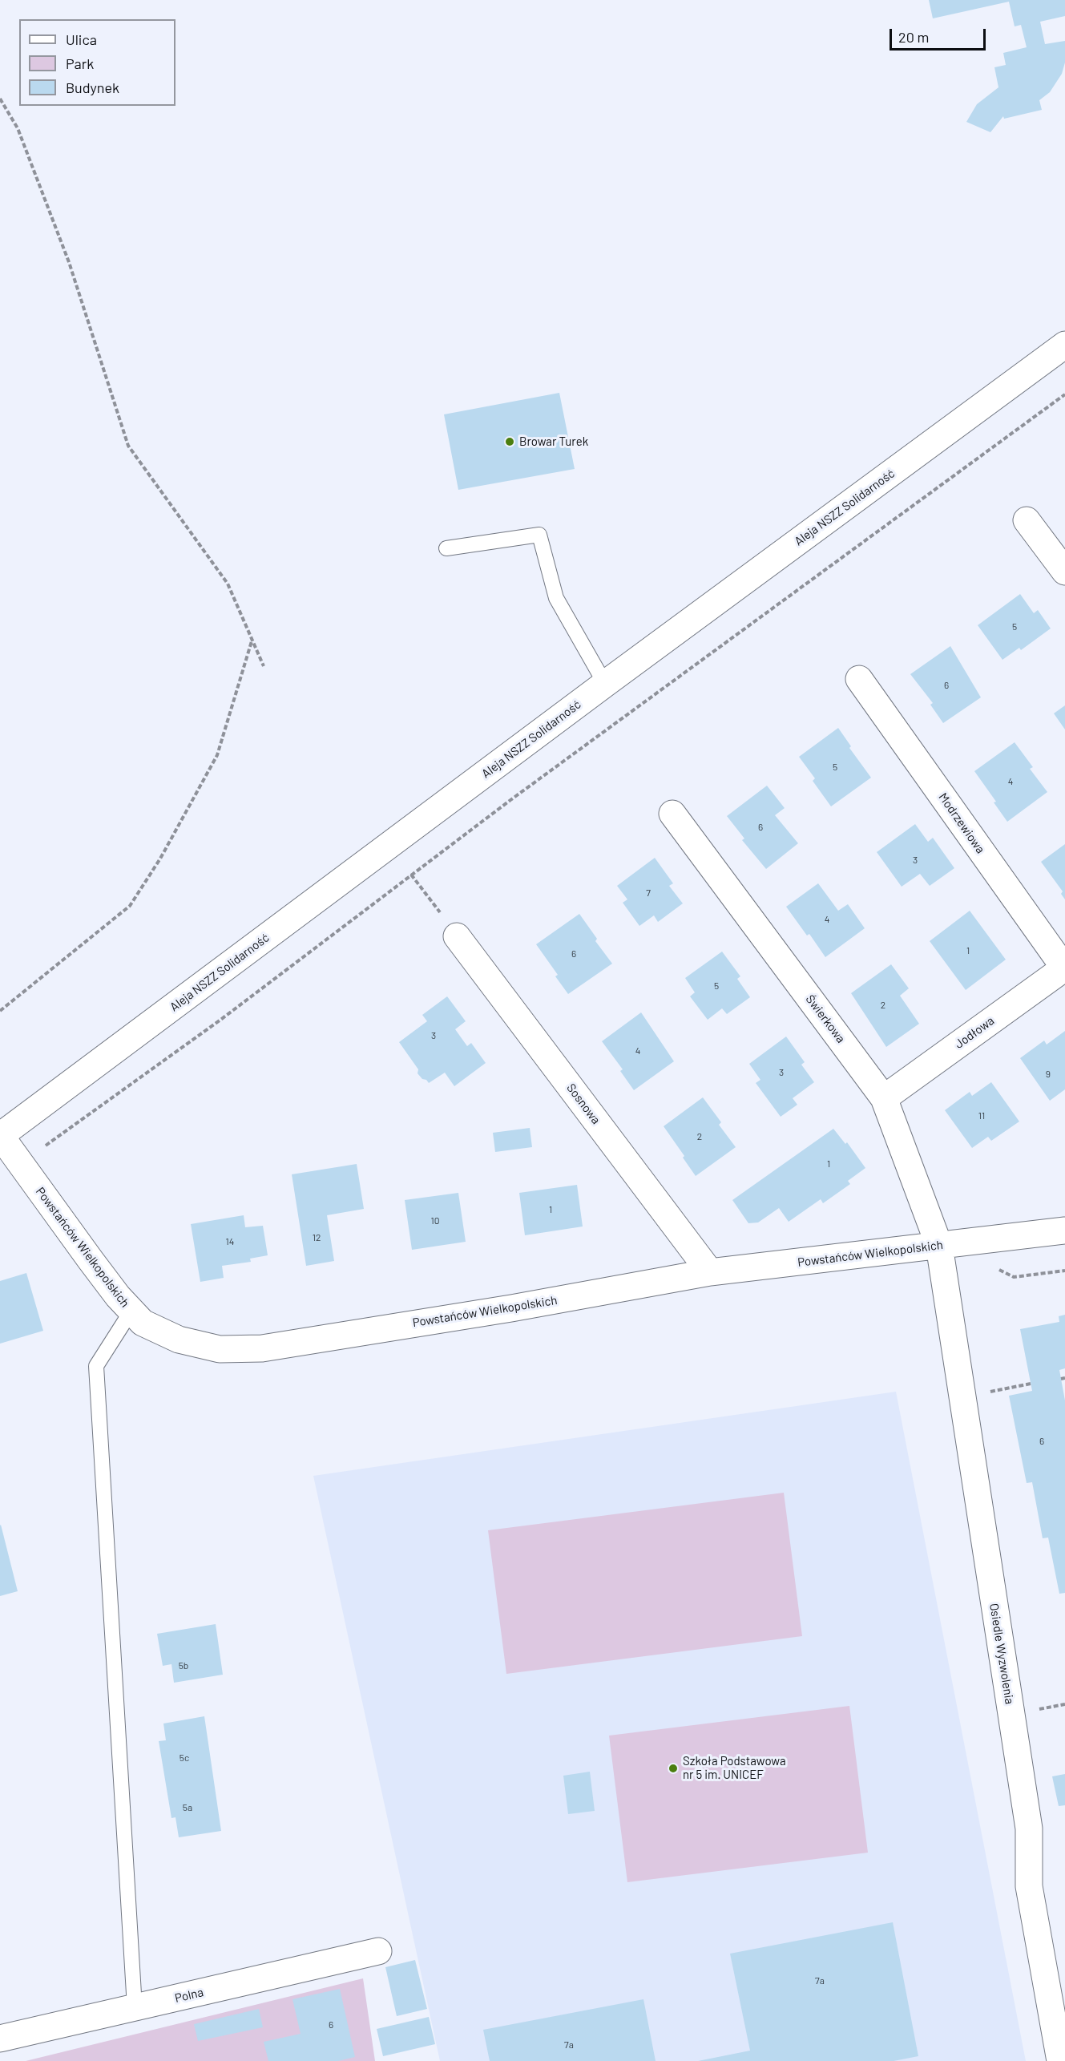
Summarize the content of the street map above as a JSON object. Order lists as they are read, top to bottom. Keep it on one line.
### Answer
{"streets":{"street":["Aleja NSZZ Solidarność","Modrzewiowa","Świerkowa","Jodłowa","Sosnowa","Powstańców Wielkopolskich","Osiedle Wyzwolenia","Polna"]},"crossings":[["Aleja NSZZ Solidarność","Powstańców Wielkopolskich"],["Modrzewiowa","Jodłowa"],["Świerkowa","Jodłowa"],["Świerkowa","Powstańców Wielkopolskich"],["Świerkowa","Osiedle Wyzwolenia"],["Sosnowa","Powstańców Wielkopolskich"],["Powstańców Wielkopolskich","Osiedle Wyzwolenia"]],"places":["Browar Turek","Szkoła Podstawowa nr 5 im. UNICEF"],"house_numbers":["5","6","5","4","6","3","7","4","1","6","5","2","3","4","3","9","11","2","1","1","10","12","14","6","5b","5c","5a","7a","6","7a"],"legend":["Ulica","Park","Budynek"],"scale_bar":"20 m"}
